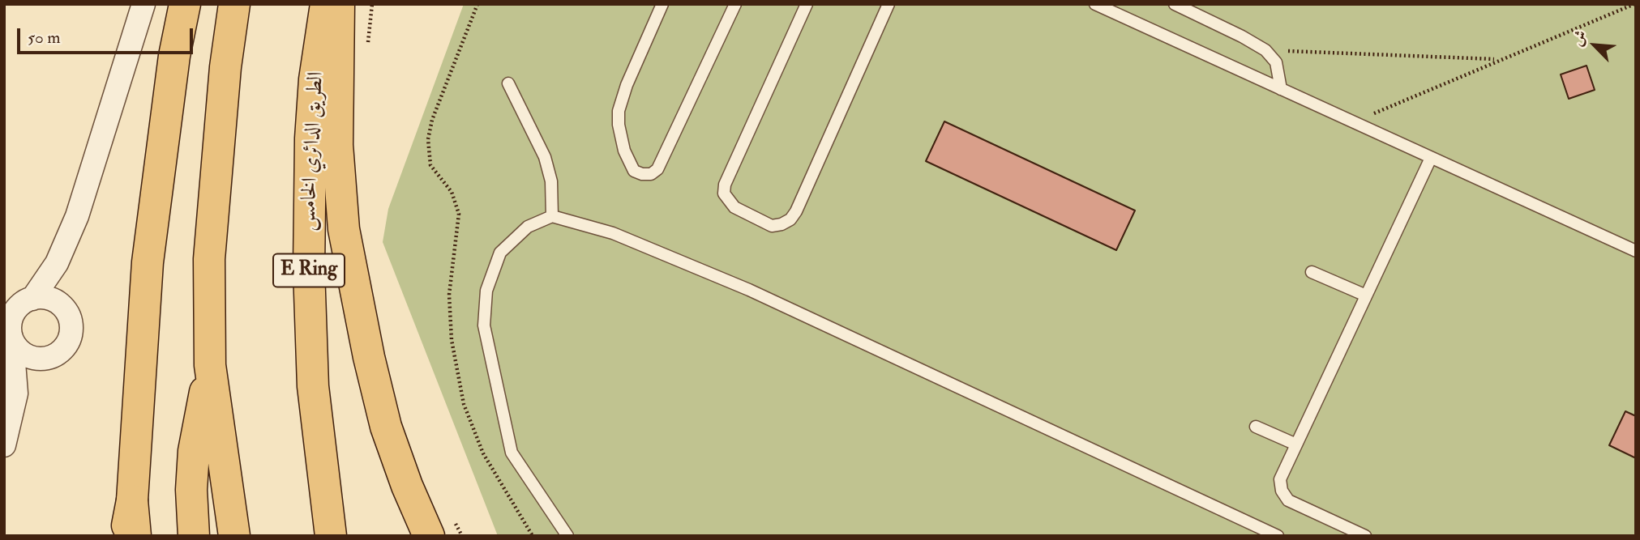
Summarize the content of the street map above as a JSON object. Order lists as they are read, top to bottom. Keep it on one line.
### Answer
{"streets":{"main road":["الطريق الدائري الخامس","E Ring"]},"scale_bar":"50 m","north":"top left"}
